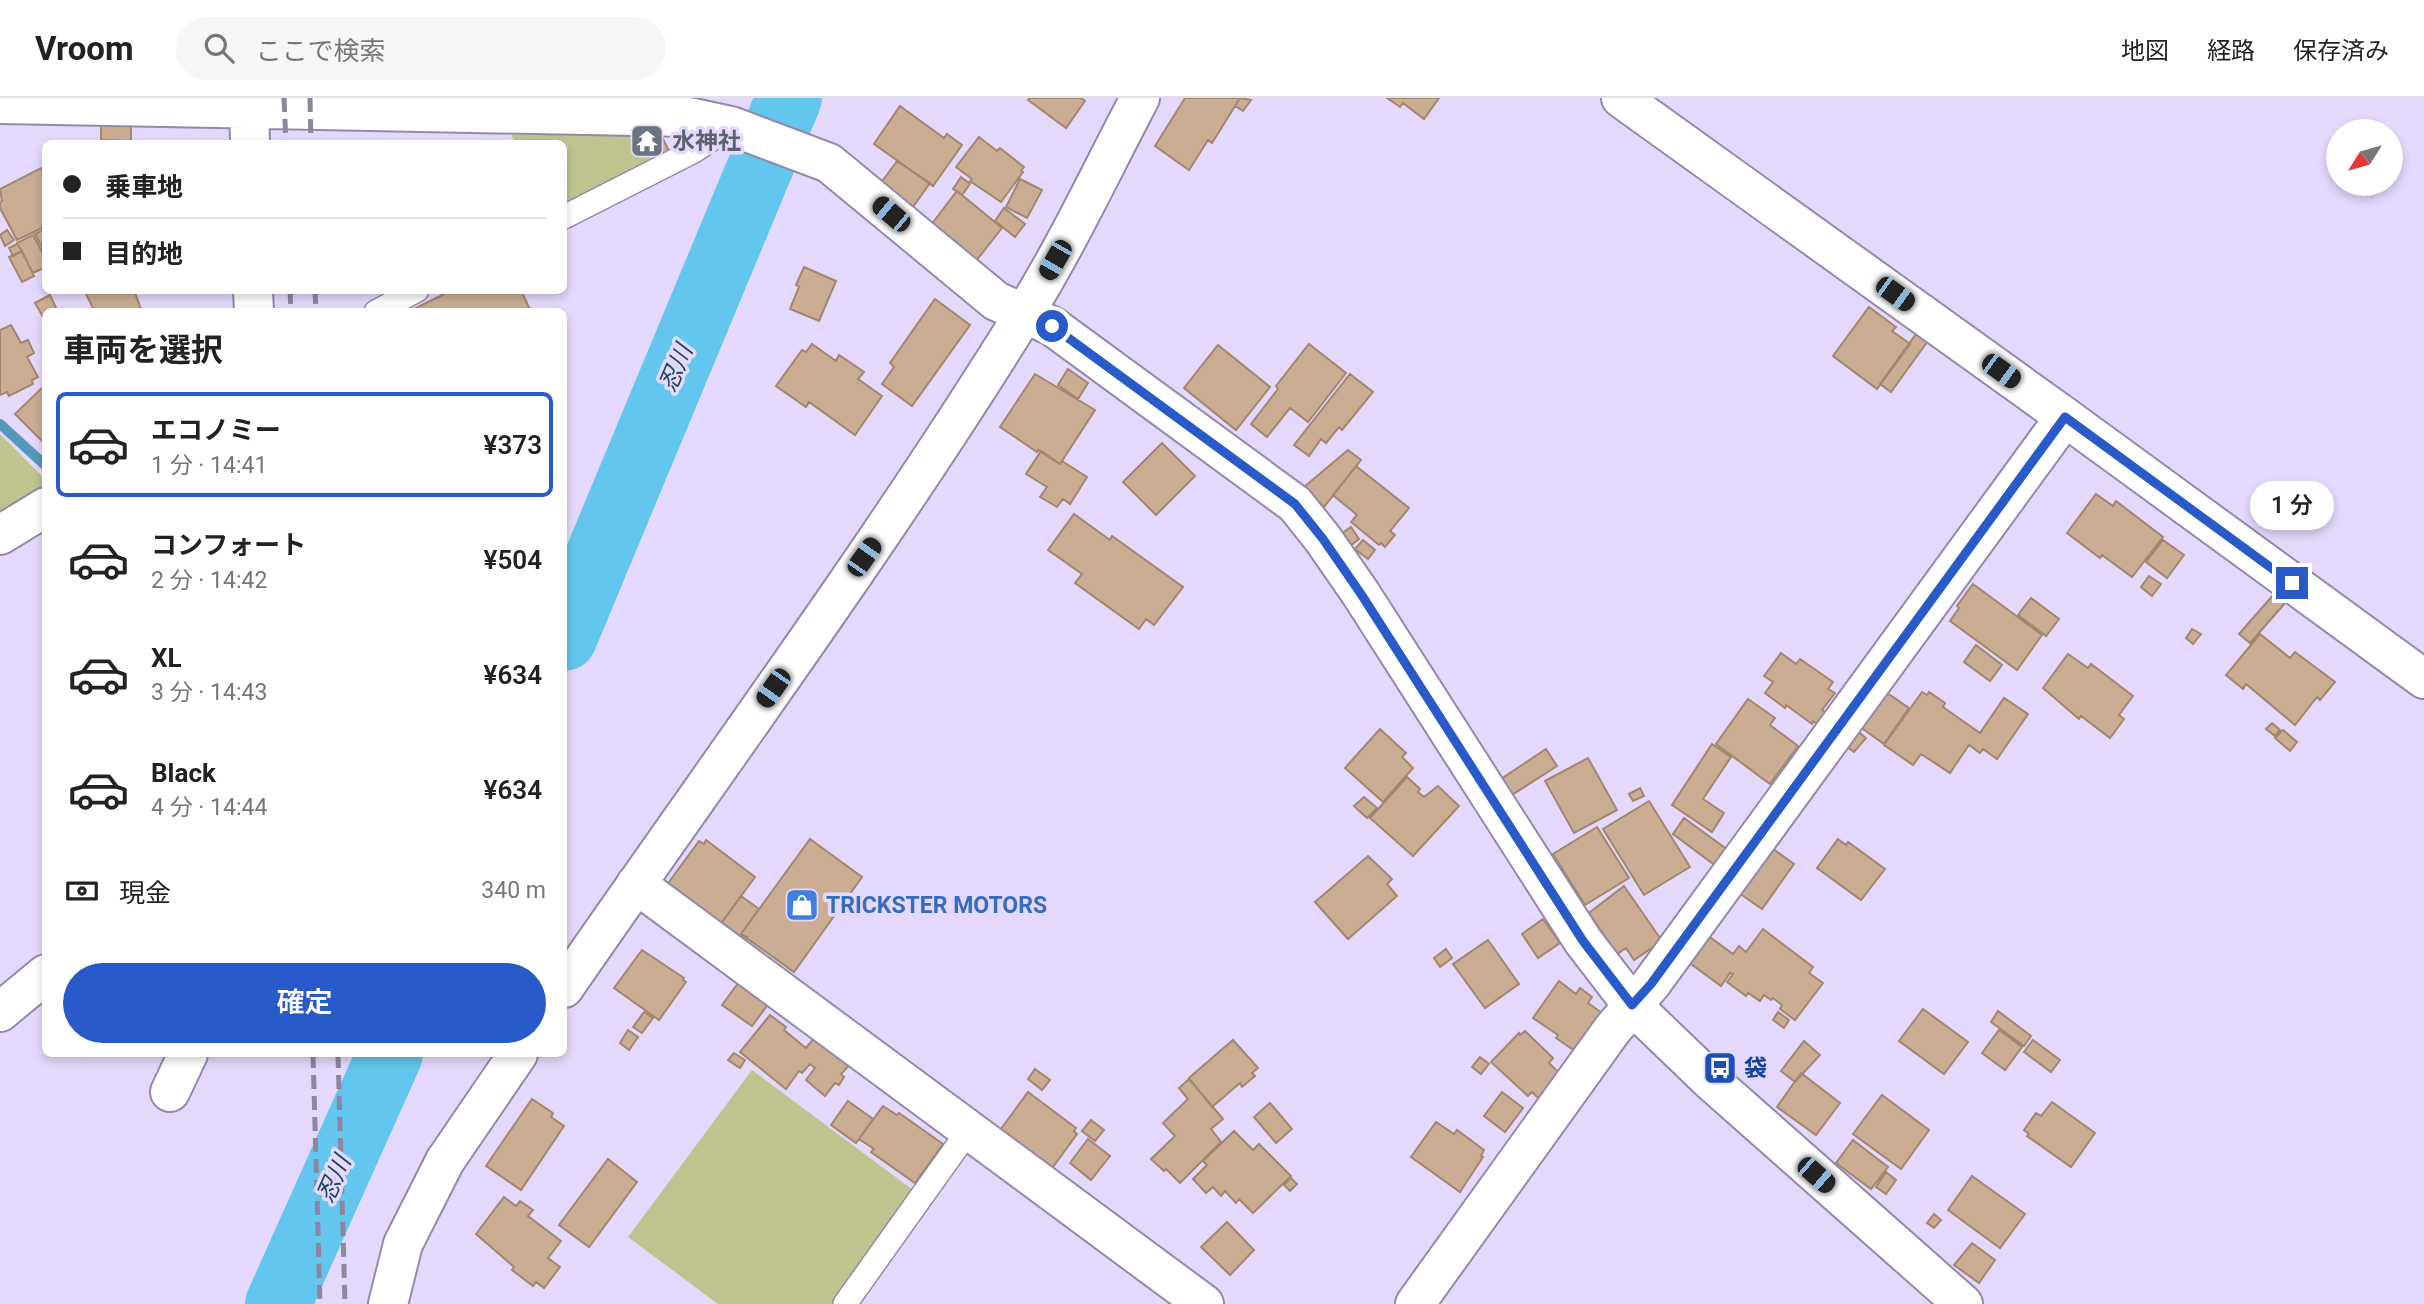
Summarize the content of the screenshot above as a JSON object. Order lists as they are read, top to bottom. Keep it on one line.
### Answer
{"water":["忍川"],"places":{"temple":["水神社"],"shop":["TRICKSTER MOTORS"],"bus stop":["袋"]},"north":"bottom left","page":{"header":"Vroom","search":"ここで検索","nav":["地図","経路","保存済み"],"banner":["乗車地","目的地"],"heading":"車両を選択","list":[{"name":"エコノミー","note":"1 分 · 14:41","value":"¥373"},{"name":"コンフォート","note":"2 分 · 14:42","value":"¥504"},{"name":"XL","note":"3 分 · 14:43","value":"¥634"},{"name":"Black","note":"4 分 · 14:44","value":"¥634"}],"bubble":"1 分","pay":["現金","340 m"],"buttons":"確定"}}
